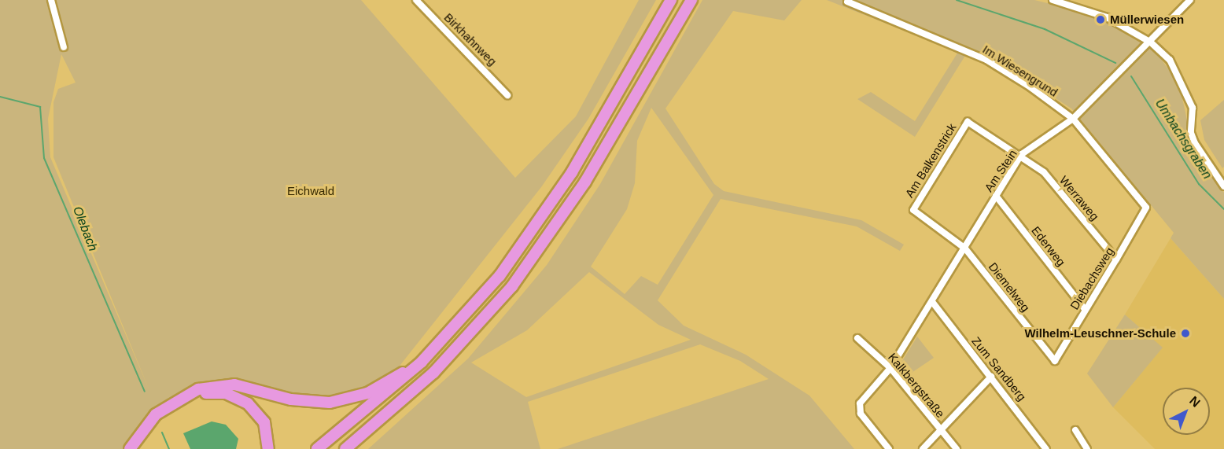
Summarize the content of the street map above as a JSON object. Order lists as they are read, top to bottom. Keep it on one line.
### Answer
{"streets":{"street":["Birkhahnweg","Im Wiesengrund","Am Balkenstrick","Am Stein","Werraweg","Ederweg","Diebachsweg","Diemelweg","Zum Sandberg","Kalkbergstraße"]},"crossings":[["Im Wiesengrund","Am Stein"],["Im Wiesengrund","Diebachsweg"],["Am Balkenstrick","Am Stein"],["Am Balkenstrick","Werraweg"],["Am Balkenstrick","Diemelweg"],["Am Stein","Werraweg"],["Am Stein","Ederweg"],["Am Stein","Diemelweg"],["Am Stein","Zum Sandberg"],["Am Stein","Kalkbergstraße"],["Werraweg","Diebachsweg"],["Ederweg","Diebachsweg"],["Diebachsweg","Diemelweg"]],"water":["Umbachsgraben","Olebach"],"parks":["Eichwald"],"places":["Müllerwiesen","Wilhelm-Leuschner-Schule"],"north":"top right"}
